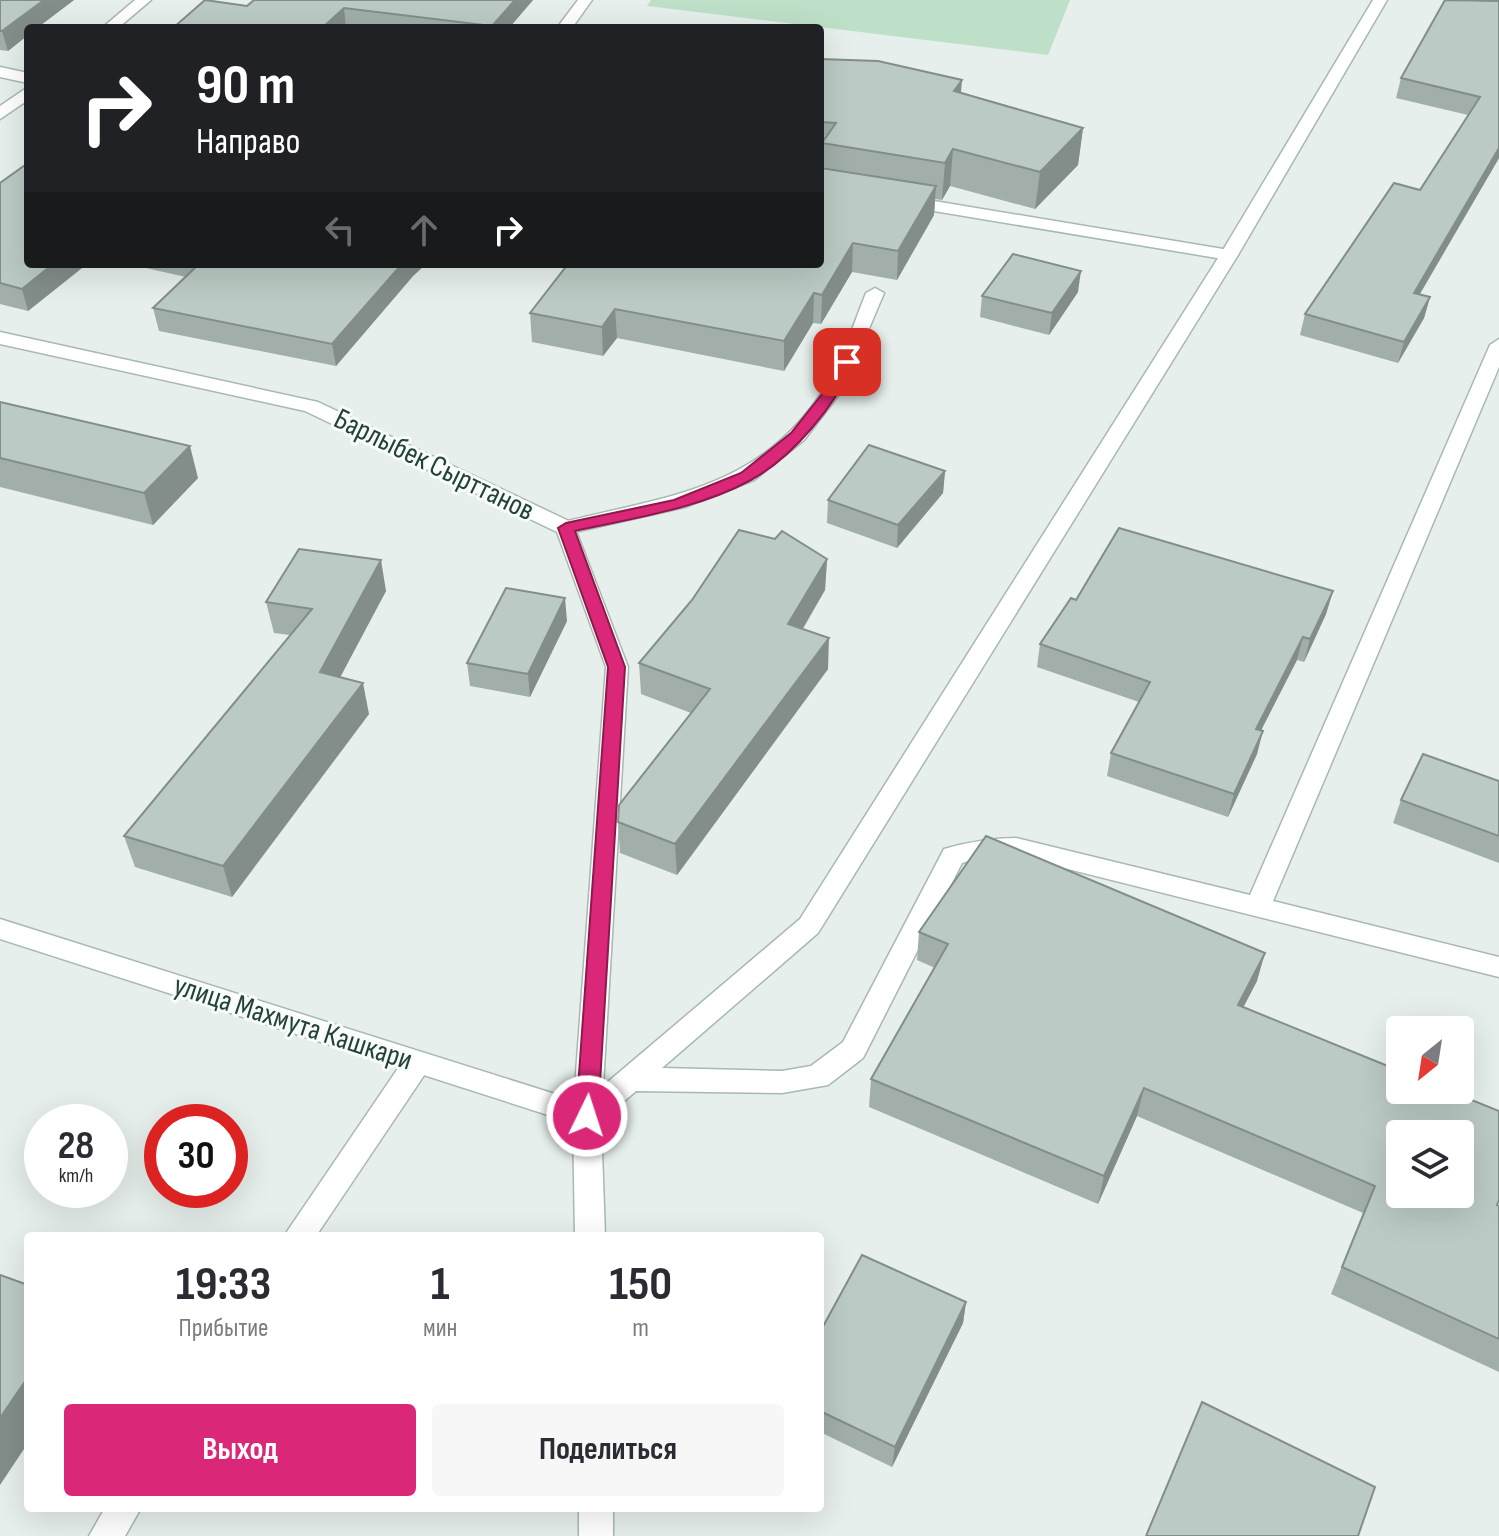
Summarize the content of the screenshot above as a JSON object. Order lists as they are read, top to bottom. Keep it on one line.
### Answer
{"streets":{"street":["Барлыбек Сырттанов","улица Махмута Кашкари"]},"crossings":[["Барлыбек Сырттанов","улица Махмута Кашкари"]],"north":"bottom left","page":{"turn":["90 m","Направо"],"speed":"28 km/h","limit":"30","eta":["19:33","Прибытие","1","мин","150","m"],"buttons":["Выход","Поделиться"]}}
